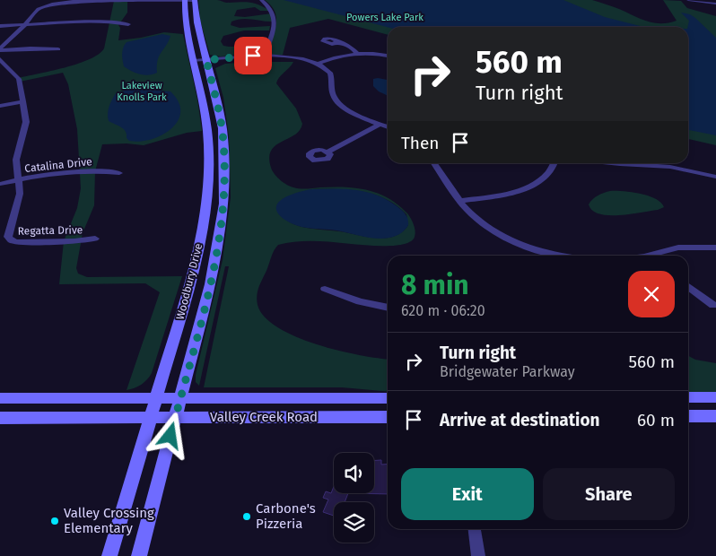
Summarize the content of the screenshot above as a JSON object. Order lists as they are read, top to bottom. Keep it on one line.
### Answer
{"streets":{"main road":["Woodbury Drive","Valley Creek Road"],"street":["Catalina Drive","Regatta Drive"]},"crossings":[["Catalina Drive","Regatta Drive"],["Woodbury Drive","Valley Creek Road"]],"parks":["Powers Lake Park","Lakeview Knolls Park"],"places":["Carbone's Pizzeria","Valley Crossing Elementary"],"page":{"turn":["560 m","Turn right"],"then":"Then","heading":["8 min","620 m · 06:20"],"list":[{"name":"Turn right","note":"Bridgewater Parkway","value":"560 m"},{"name":"Arrive at destination","value":"60 m"}],"buttons":["Exit","Share"]}}
